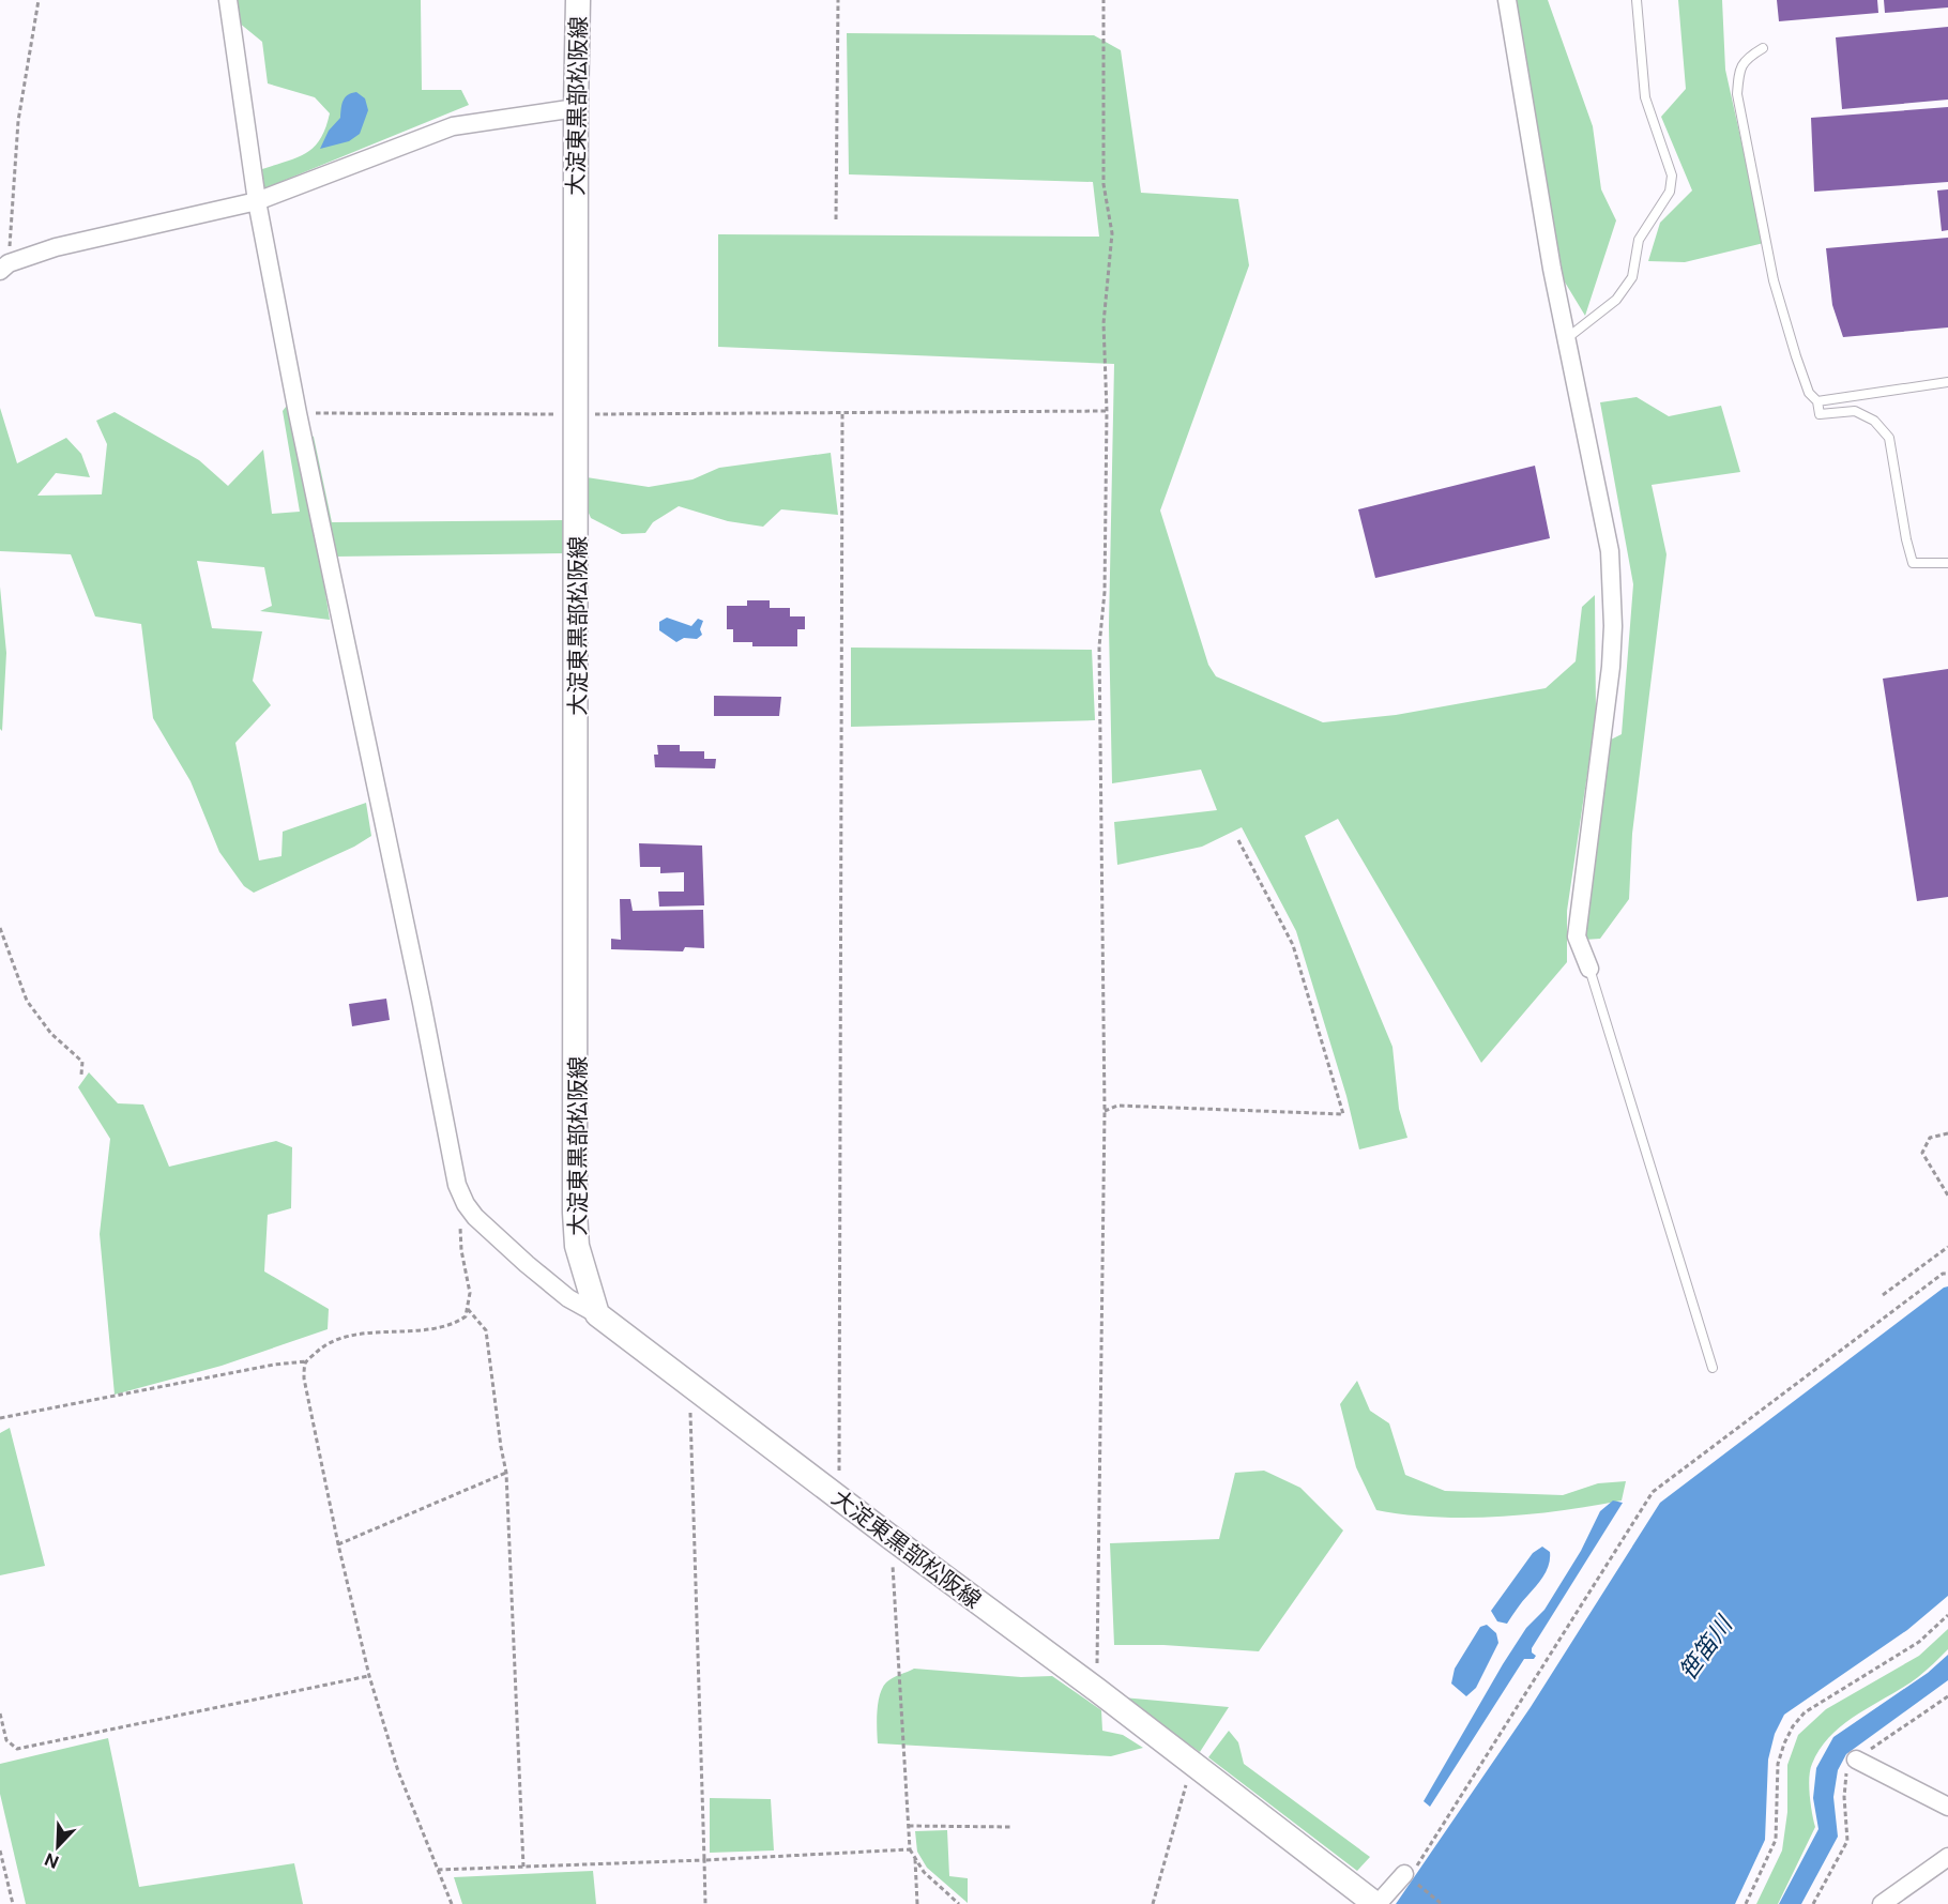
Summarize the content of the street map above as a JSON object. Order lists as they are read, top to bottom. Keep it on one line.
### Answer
{"streets":{"main road":["大淀東黒部松阪線"]},"water":["笹笛川"],"north":"bottom left"}
